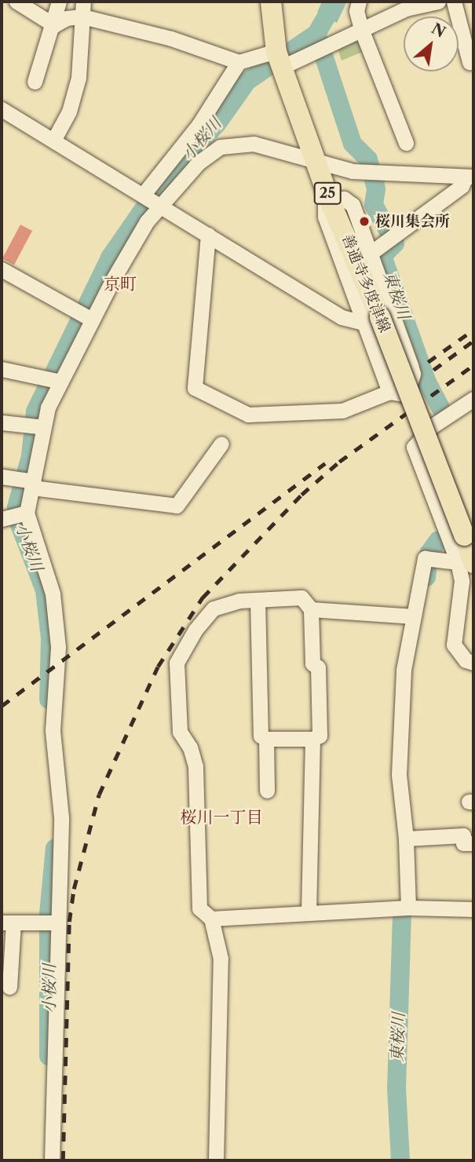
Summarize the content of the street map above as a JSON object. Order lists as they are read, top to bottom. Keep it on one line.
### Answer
{"streets":{"main road":["25","善通寺多度津線"]},"districts":["京町","桜川一丁目"],"water":["小桜川","東桜川"],"places":["桜川集会所"],"north":"top right"}
